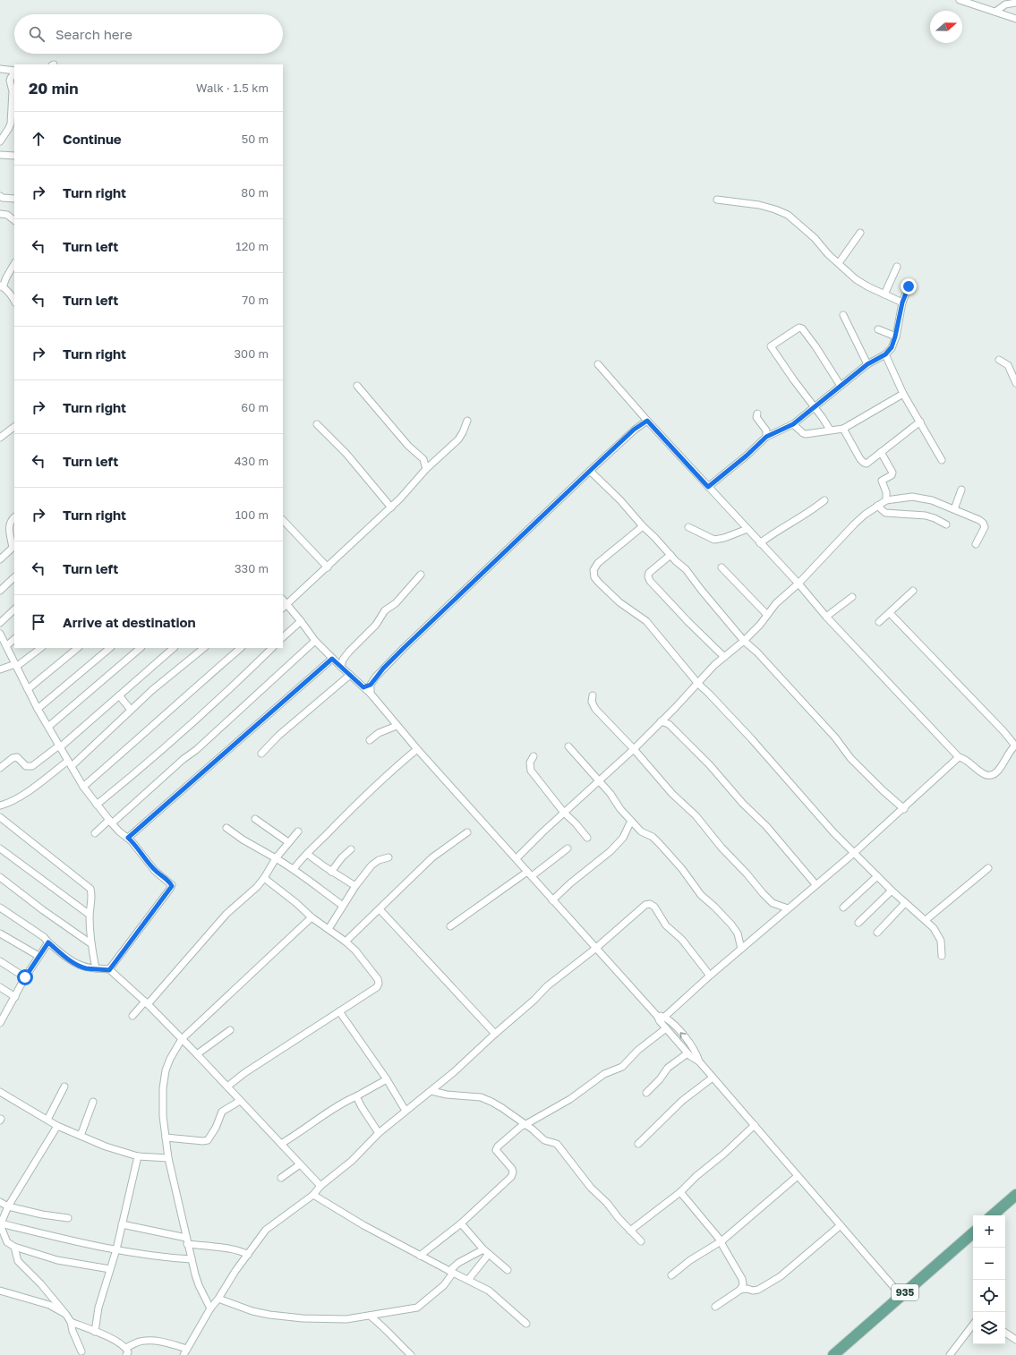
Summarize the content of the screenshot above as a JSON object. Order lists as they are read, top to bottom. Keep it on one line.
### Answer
{"streets":{"main road":["935"]},"north":"right","page":{"search":"Search here","heading":["20 min","Walk · 1.5 km"],"list":[["Continue","50 m"],["Turn right","80 m"],["Turn left","120 m"],["Turn left","70 m"],["Turn right","300 m"],["Turn right","60 m"],["Turn left","430 m"],["Turn right","100 m"],["Turn left","330 m"],"Arrive at destination"],"map_buttons":["+","−"]}}
